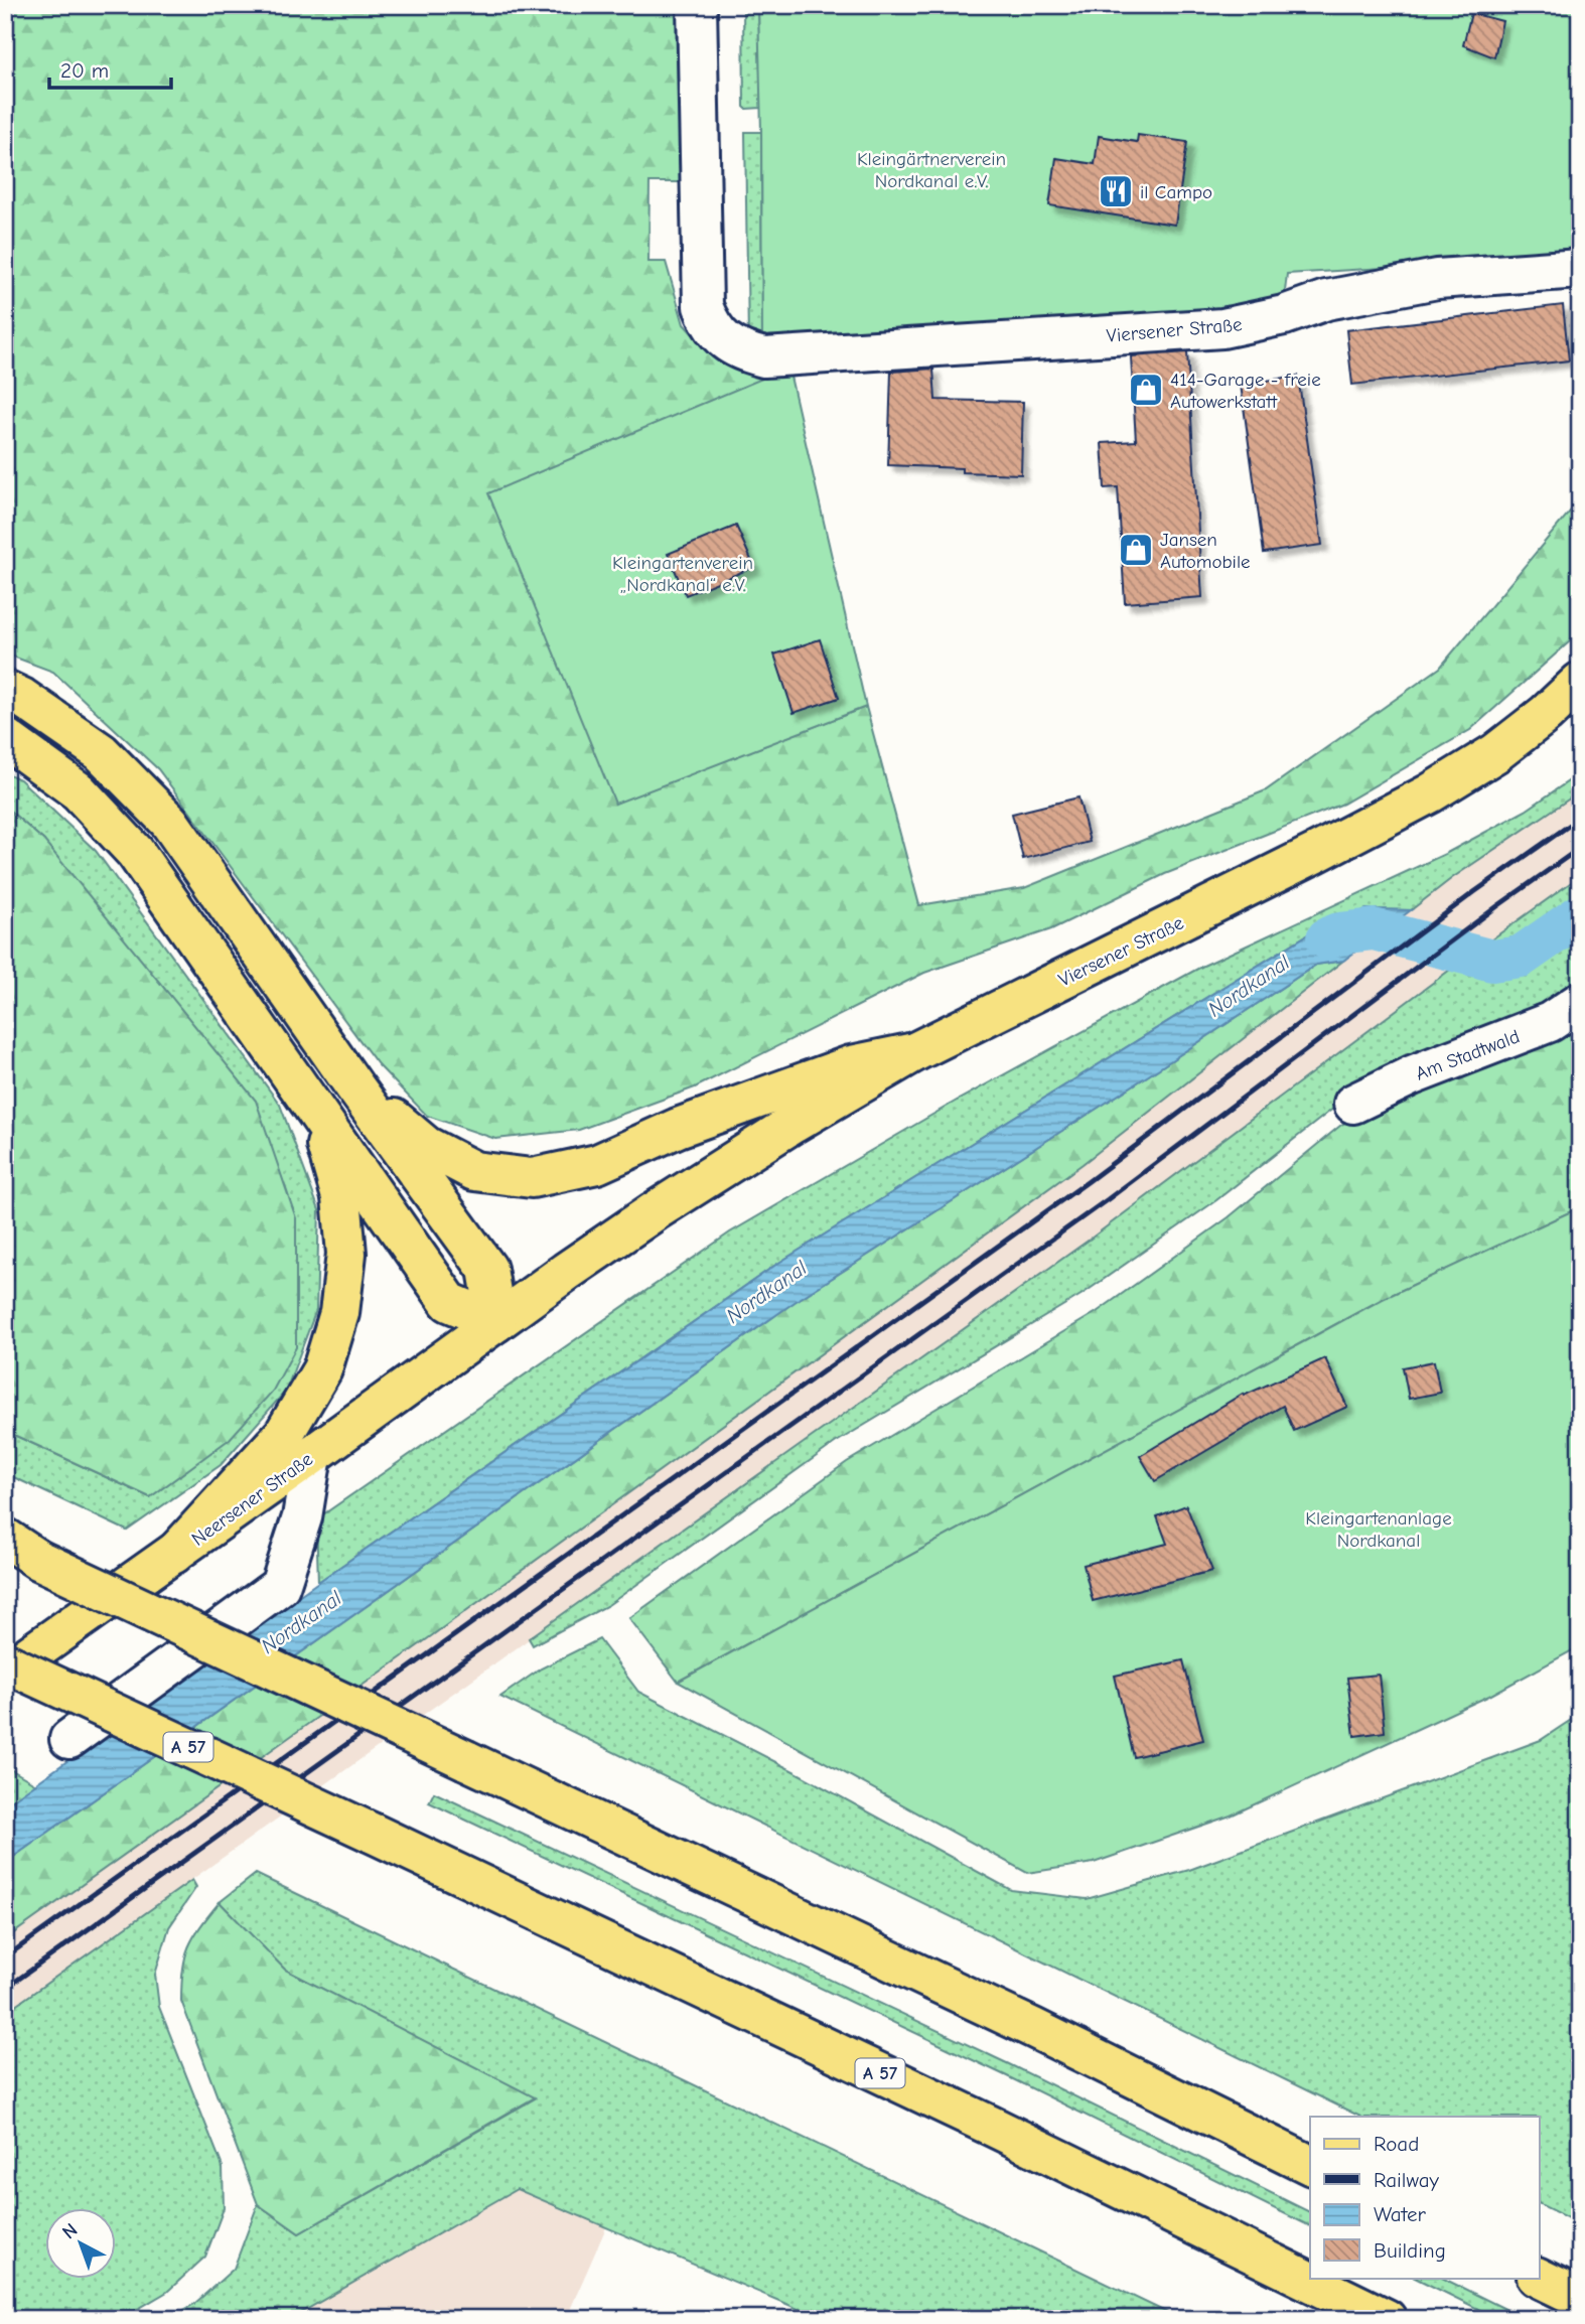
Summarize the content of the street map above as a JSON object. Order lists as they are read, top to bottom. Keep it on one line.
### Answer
{"streets":{"main road":["Viersener Straße","Neersener Straße","A 57"],"street":["Am Stadtwald"]},"crossings":[["Viersener Straße","Neersener Straße"]],"water":["Nordkanal"],"parks":["Kleingärtnerverein Nordkanal e.V.","Kleingartenverein „Nordkanal“ e.V.","Kleingartenanlage Nordkanal"],"places":{"restaurant":["il Campo"],"shop":["414-Garage - freie Autowerkstatt","Jansen Automobile"]},"legend":["Road","Railway","Water","Building"],"scale_bar":"20 m","north":"top left"}
